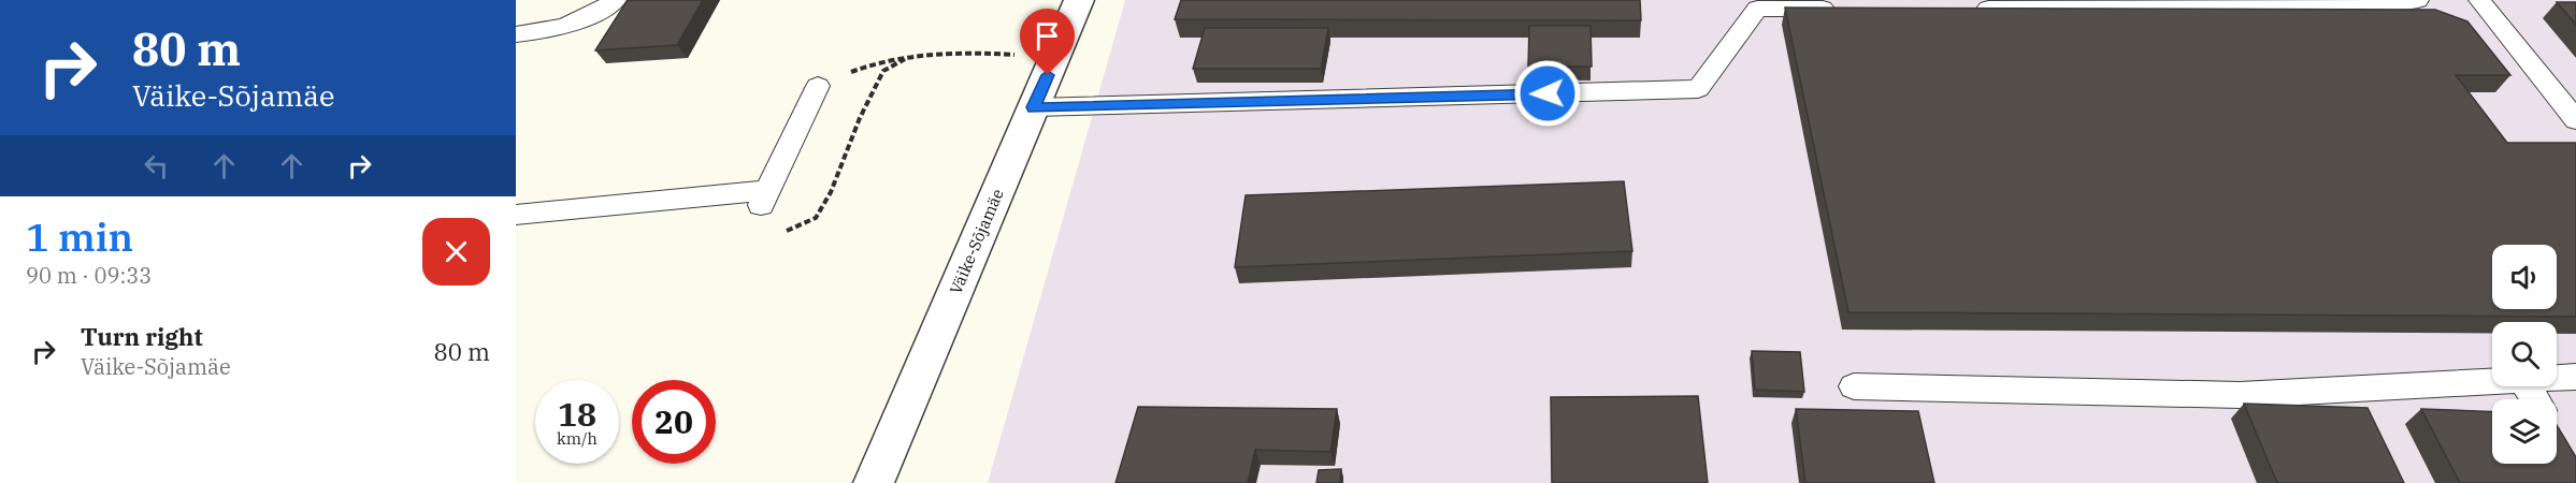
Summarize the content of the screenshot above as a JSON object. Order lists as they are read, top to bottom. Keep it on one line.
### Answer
{"streets":{"street":["Väike-Sõjamäe"]},"page":{"turn":["80 m","Väike-Sõjamäe"],"heading":["1 min","90 m · 09:33"],"list":[{"name":"Turn right","note":"Väike-Sõjamäe","value":"80 m"}],"speed":"18 km/h","limit":"20"}}
